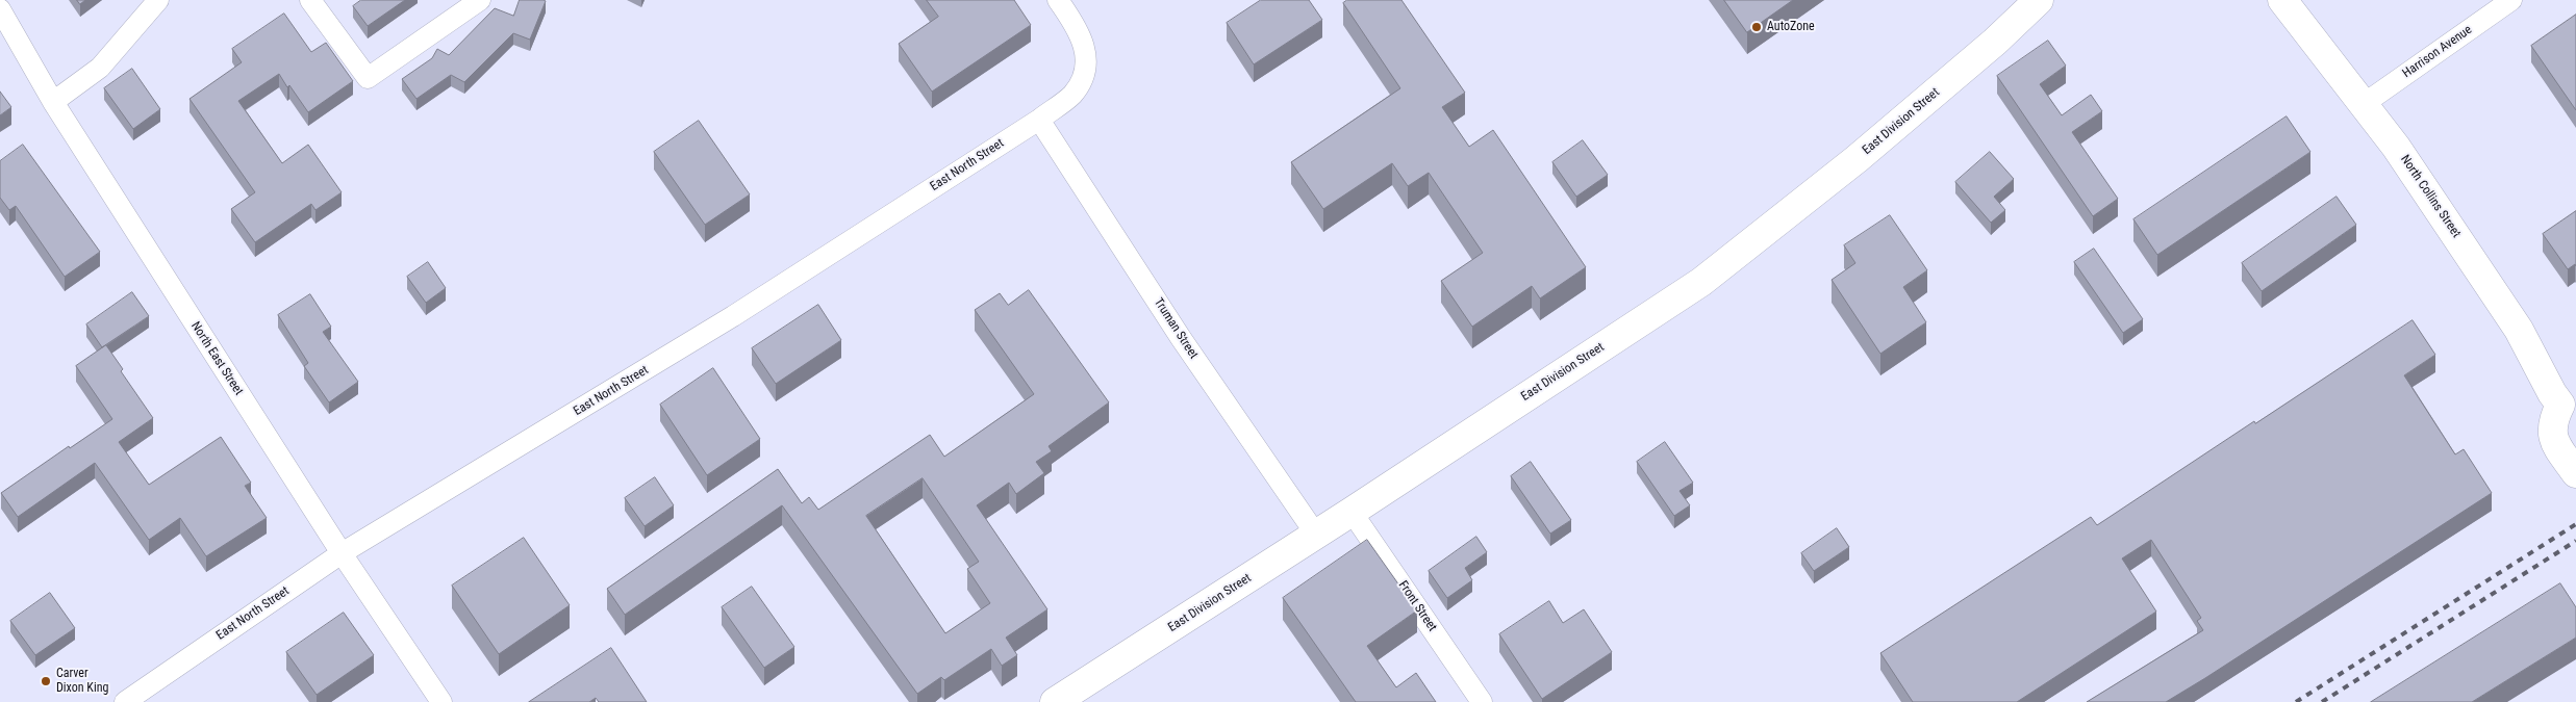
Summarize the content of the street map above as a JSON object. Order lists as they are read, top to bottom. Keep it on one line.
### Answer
{"streets":{"main road":["East Division Street","North Collins Street"],"street":["Harrison Avenue","East North Street","Truman Street","North East Street","Front Street"]},"crossings":[["Harrison Avenue","North Collins Street"],["East Division Street","Truman Street"],["East Division Street","Front Street"],["East North Street","Truman Street"],["East North Street","North East Street"]],"places":["AutoZone","Carver Dixon King"]}
